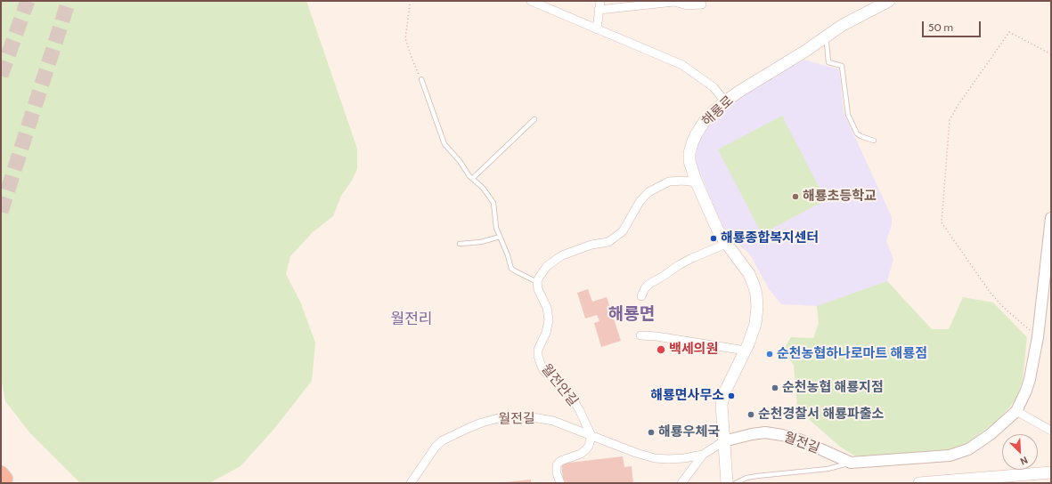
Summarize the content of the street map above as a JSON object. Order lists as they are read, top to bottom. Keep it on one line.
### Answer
{"streets":{"main road":["해룡로"],"street":["월전안길","월전길"]},"crossings":[["해룡로","월전길"],["월전안길","월전길"]],"districts":["해룡면","월전리"],"places":["해룡초등학교","해룡종합복지센터","백세의원","순천농협하나로마트 해룡점","순천농협 해룡지점","해룡면사무소","순천경찰서 해룡파출소","해룡우체국"],"scale_bar":"50 m","north":"bottom right"}
